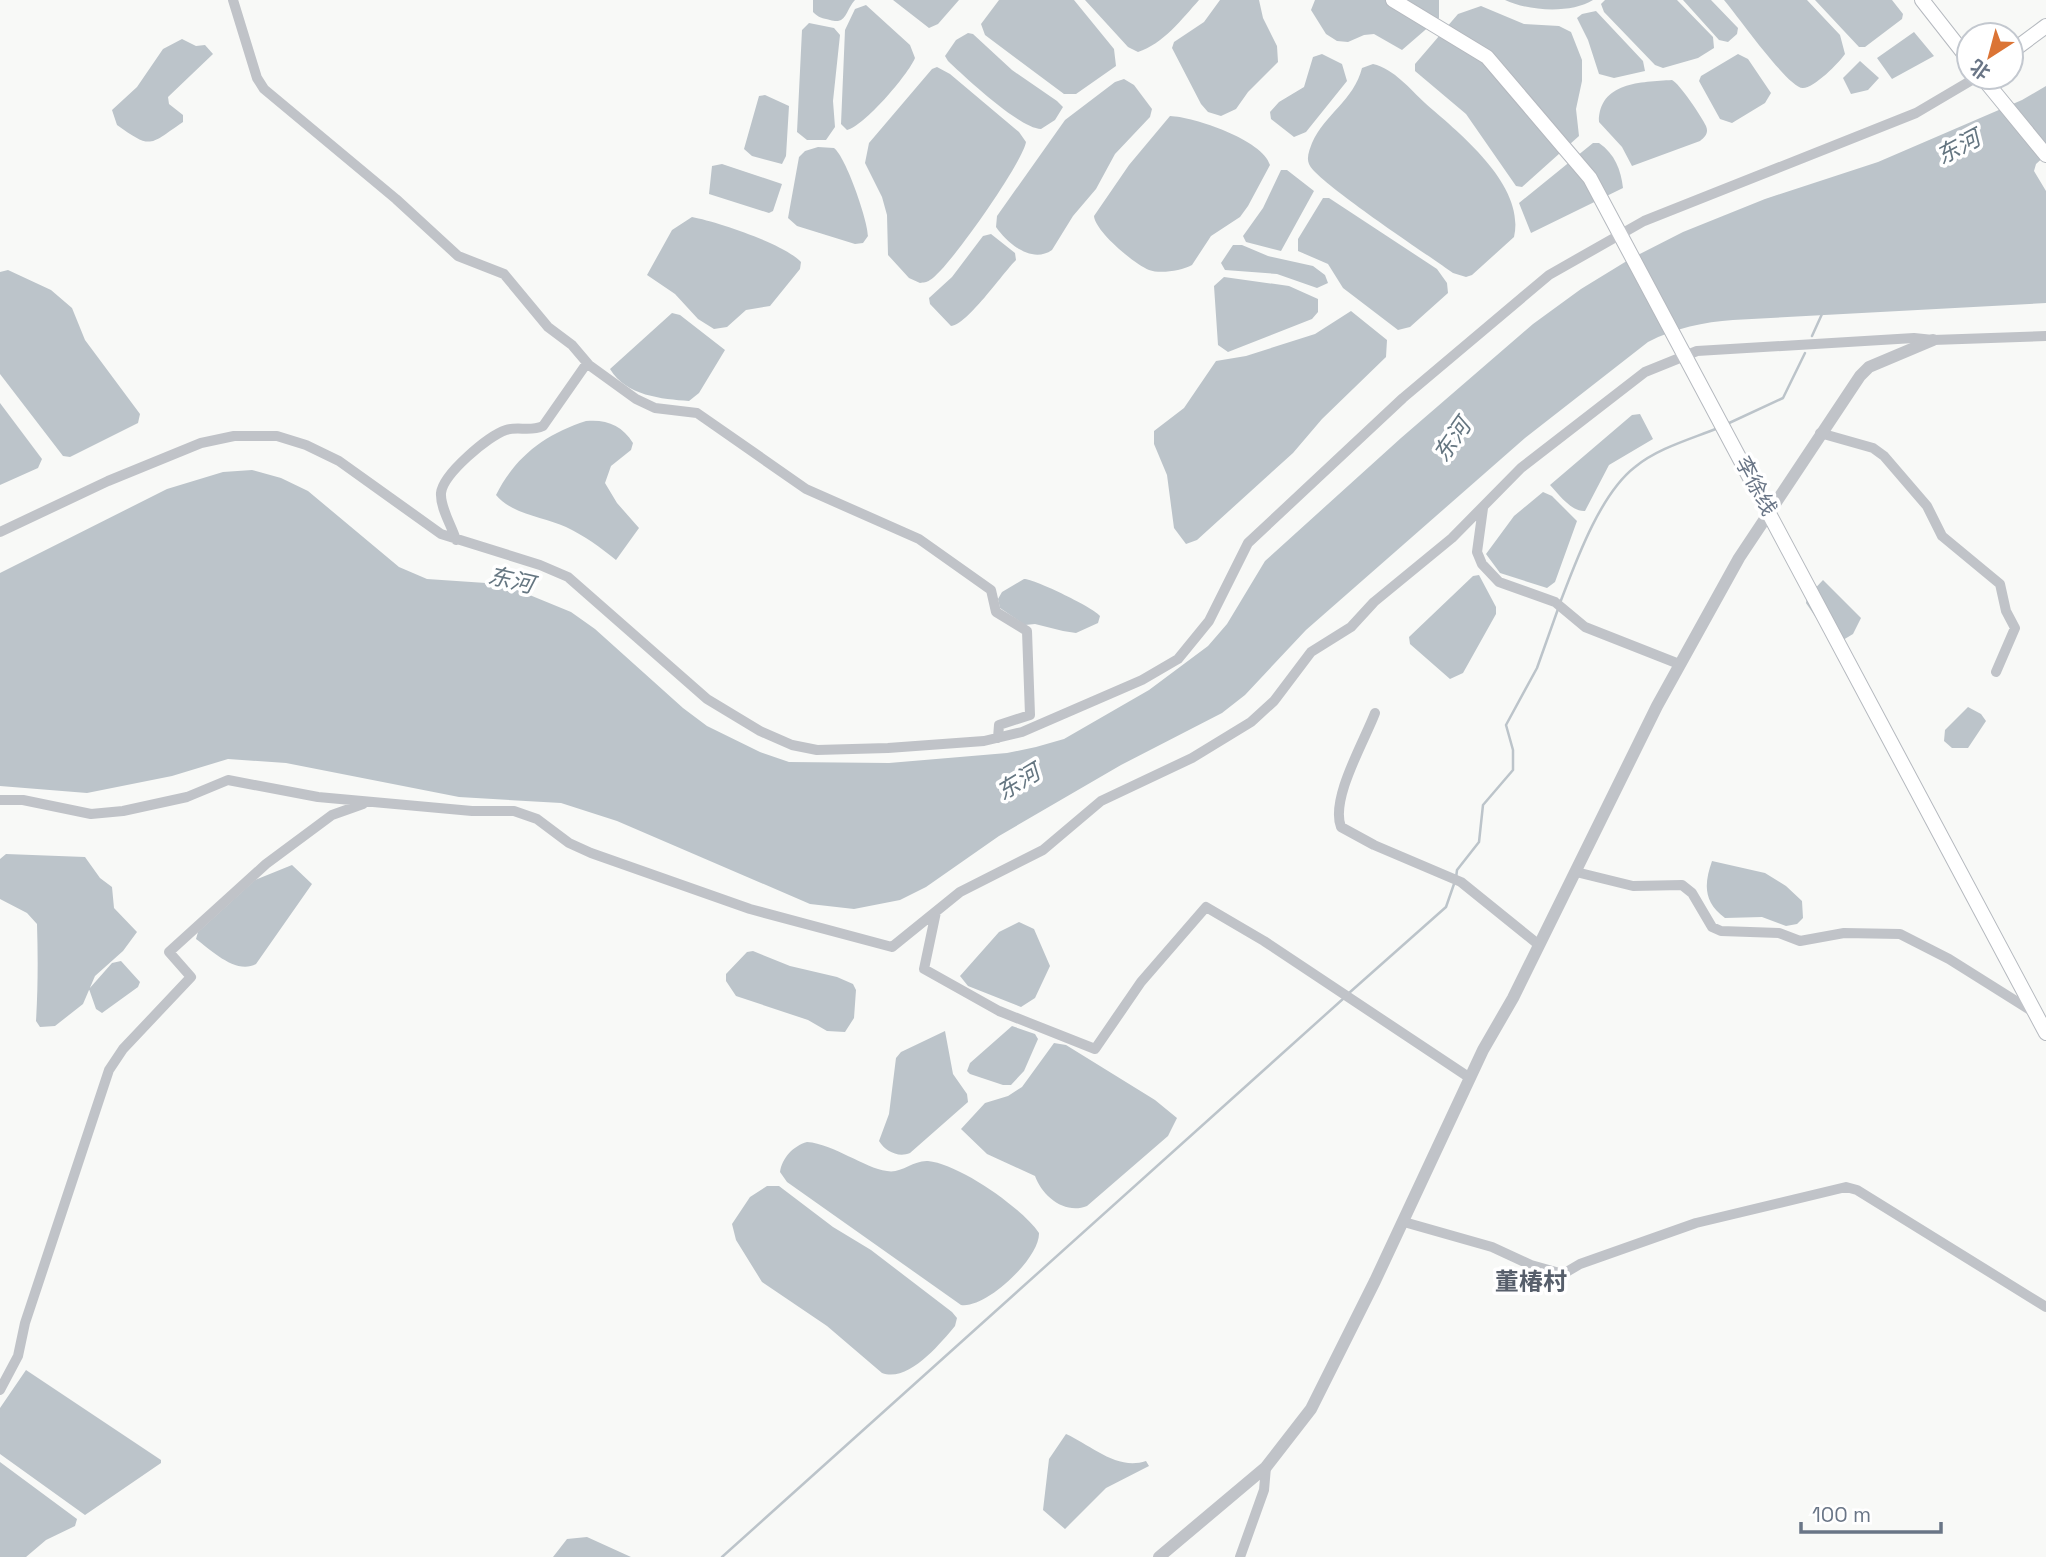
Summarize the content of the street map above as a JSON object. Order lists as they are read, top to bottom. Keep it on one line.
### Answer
{"streets":{"main road":["李徐线"]},"districts":["董椿村"],"water":["东河"],"scale_bar":"100 m","north":"bottom left"}
